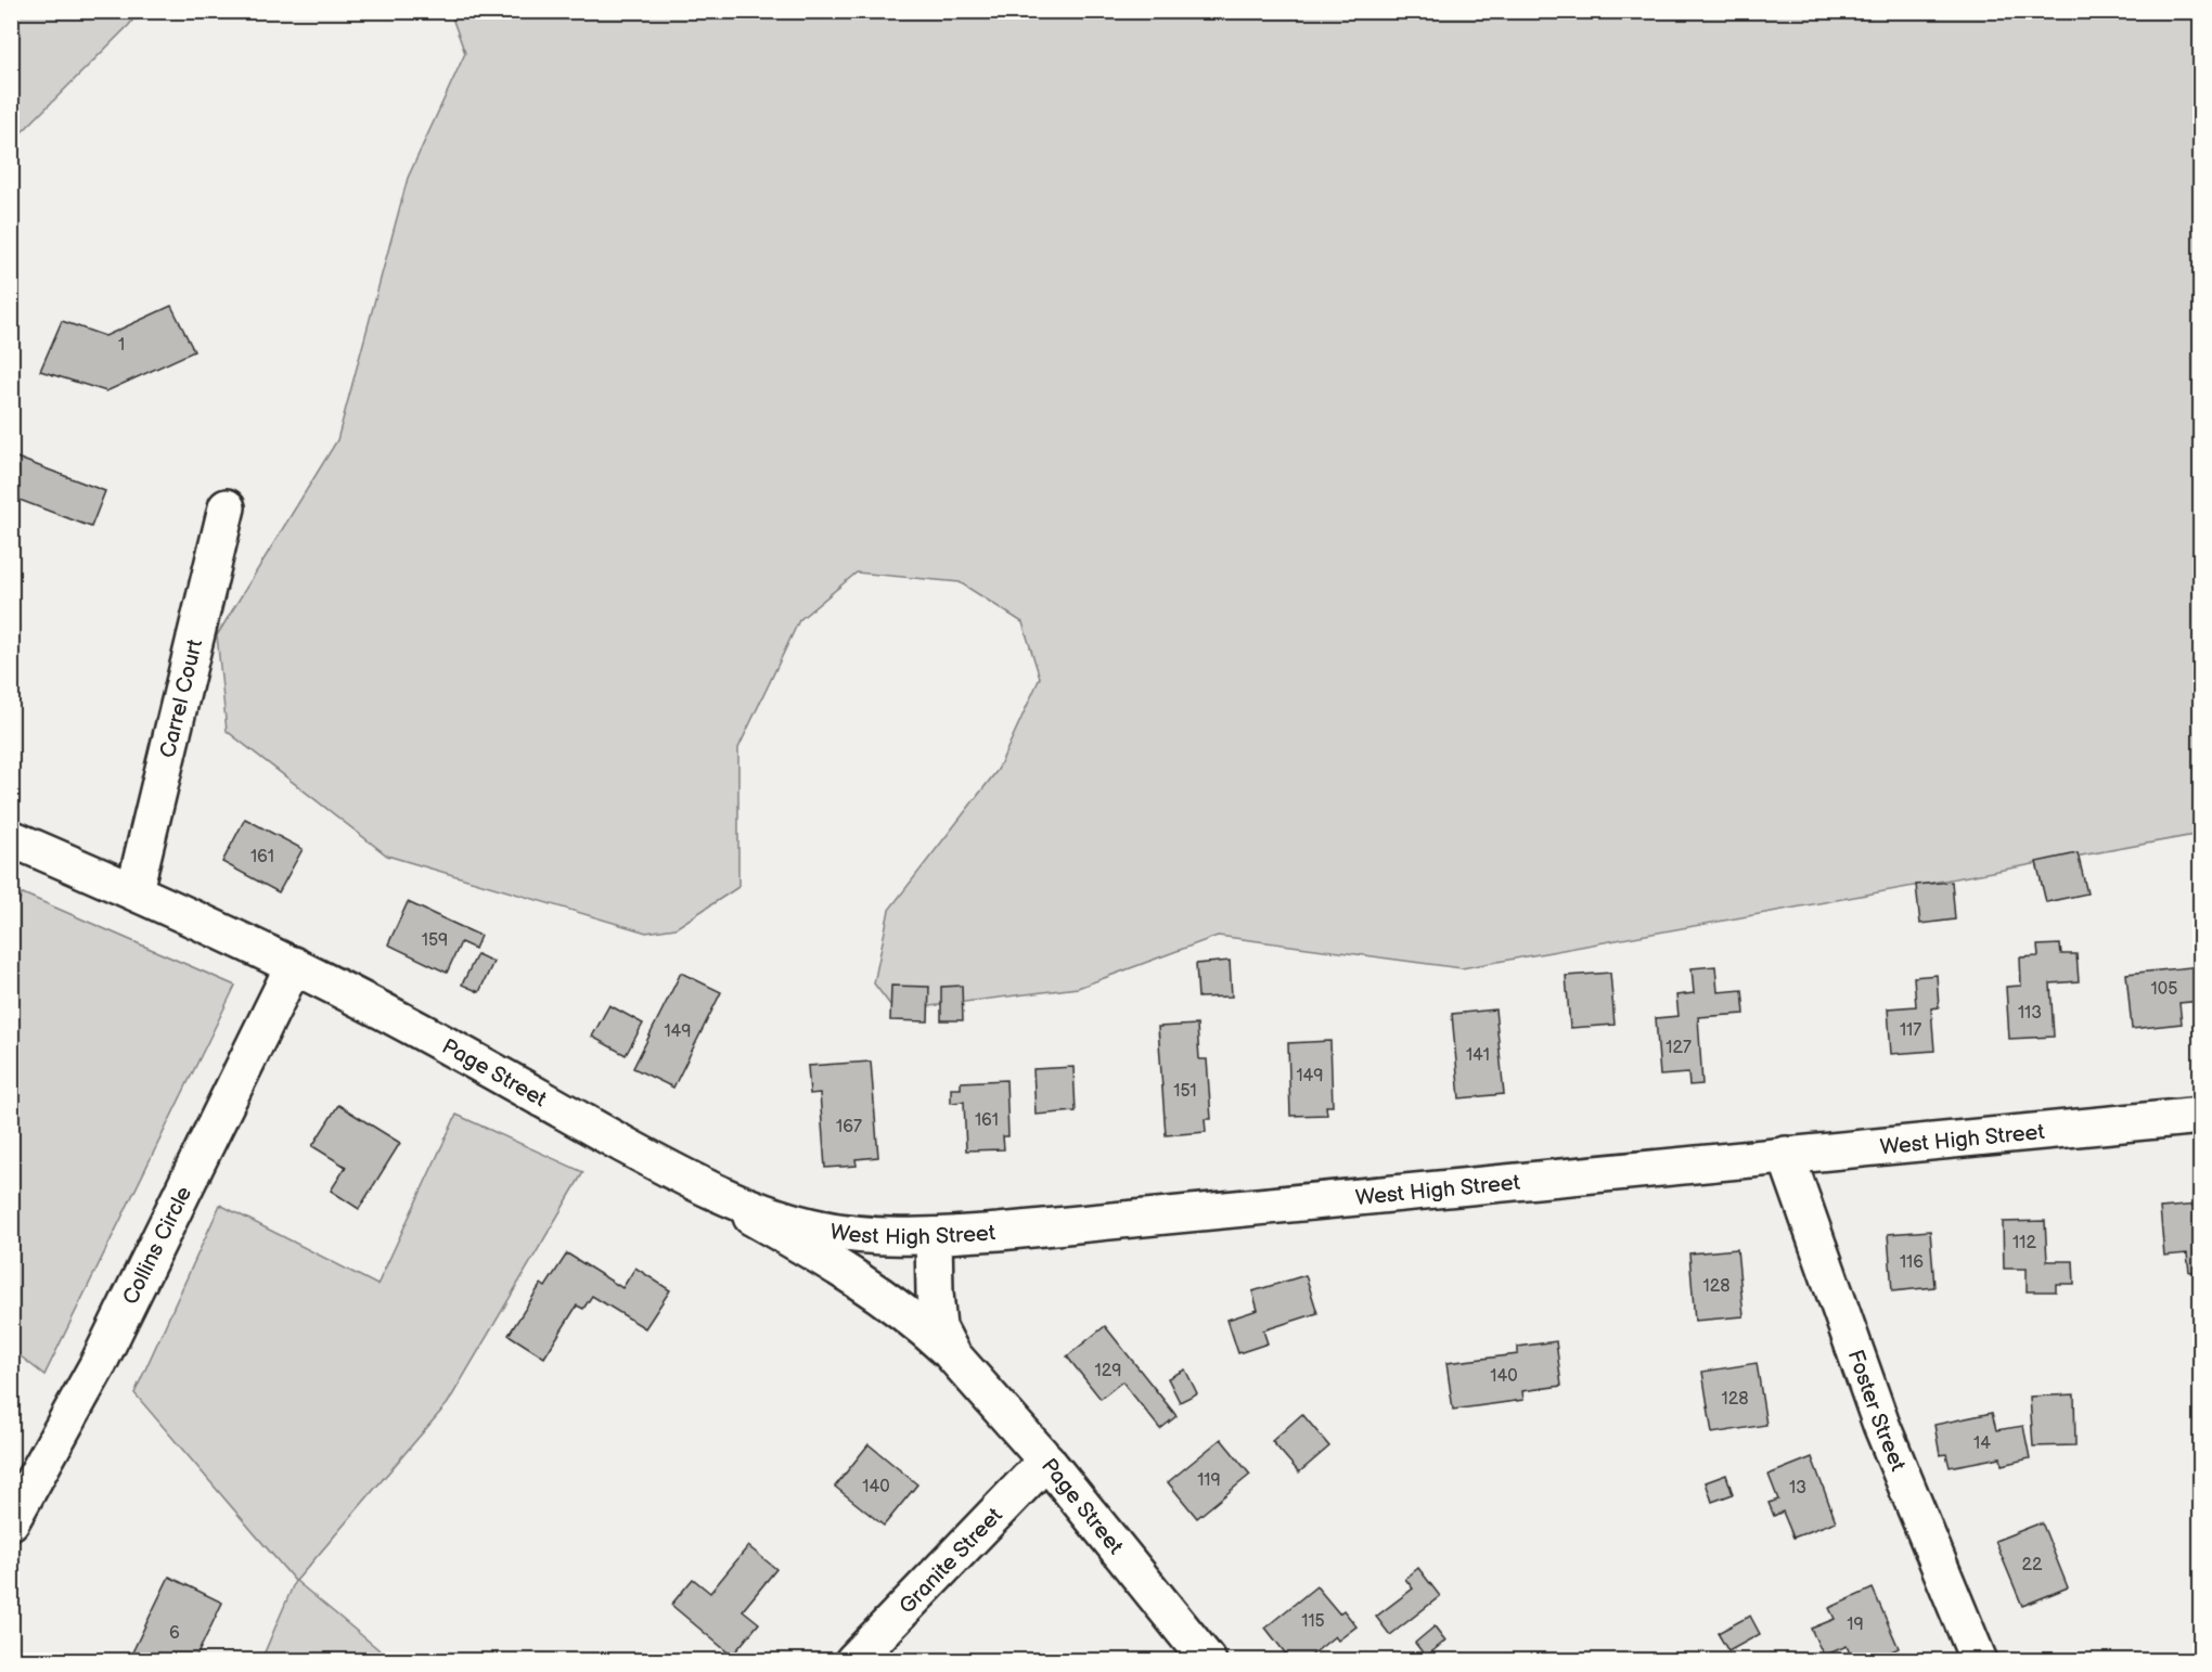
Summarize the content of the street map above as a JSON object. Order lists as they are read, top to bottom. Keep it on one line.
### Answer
{"streets":{"street":["Carrel Court","Page Street","West High Street","Collins Circle","Foster Street","Granite Street"]},"crossings":[["Carrel Court","Page Street"],["Page Street","West High Street"],["Page Street","Collins Circle"],["Page Street","Granite Street"],["West High Street","Foster Street"]],"house_numbers":["1","161","159","105","113","117","149","127","141","149","151","161","167","112","116","128","129","140","128","14","119","140","13","22","115","19","6"]}
